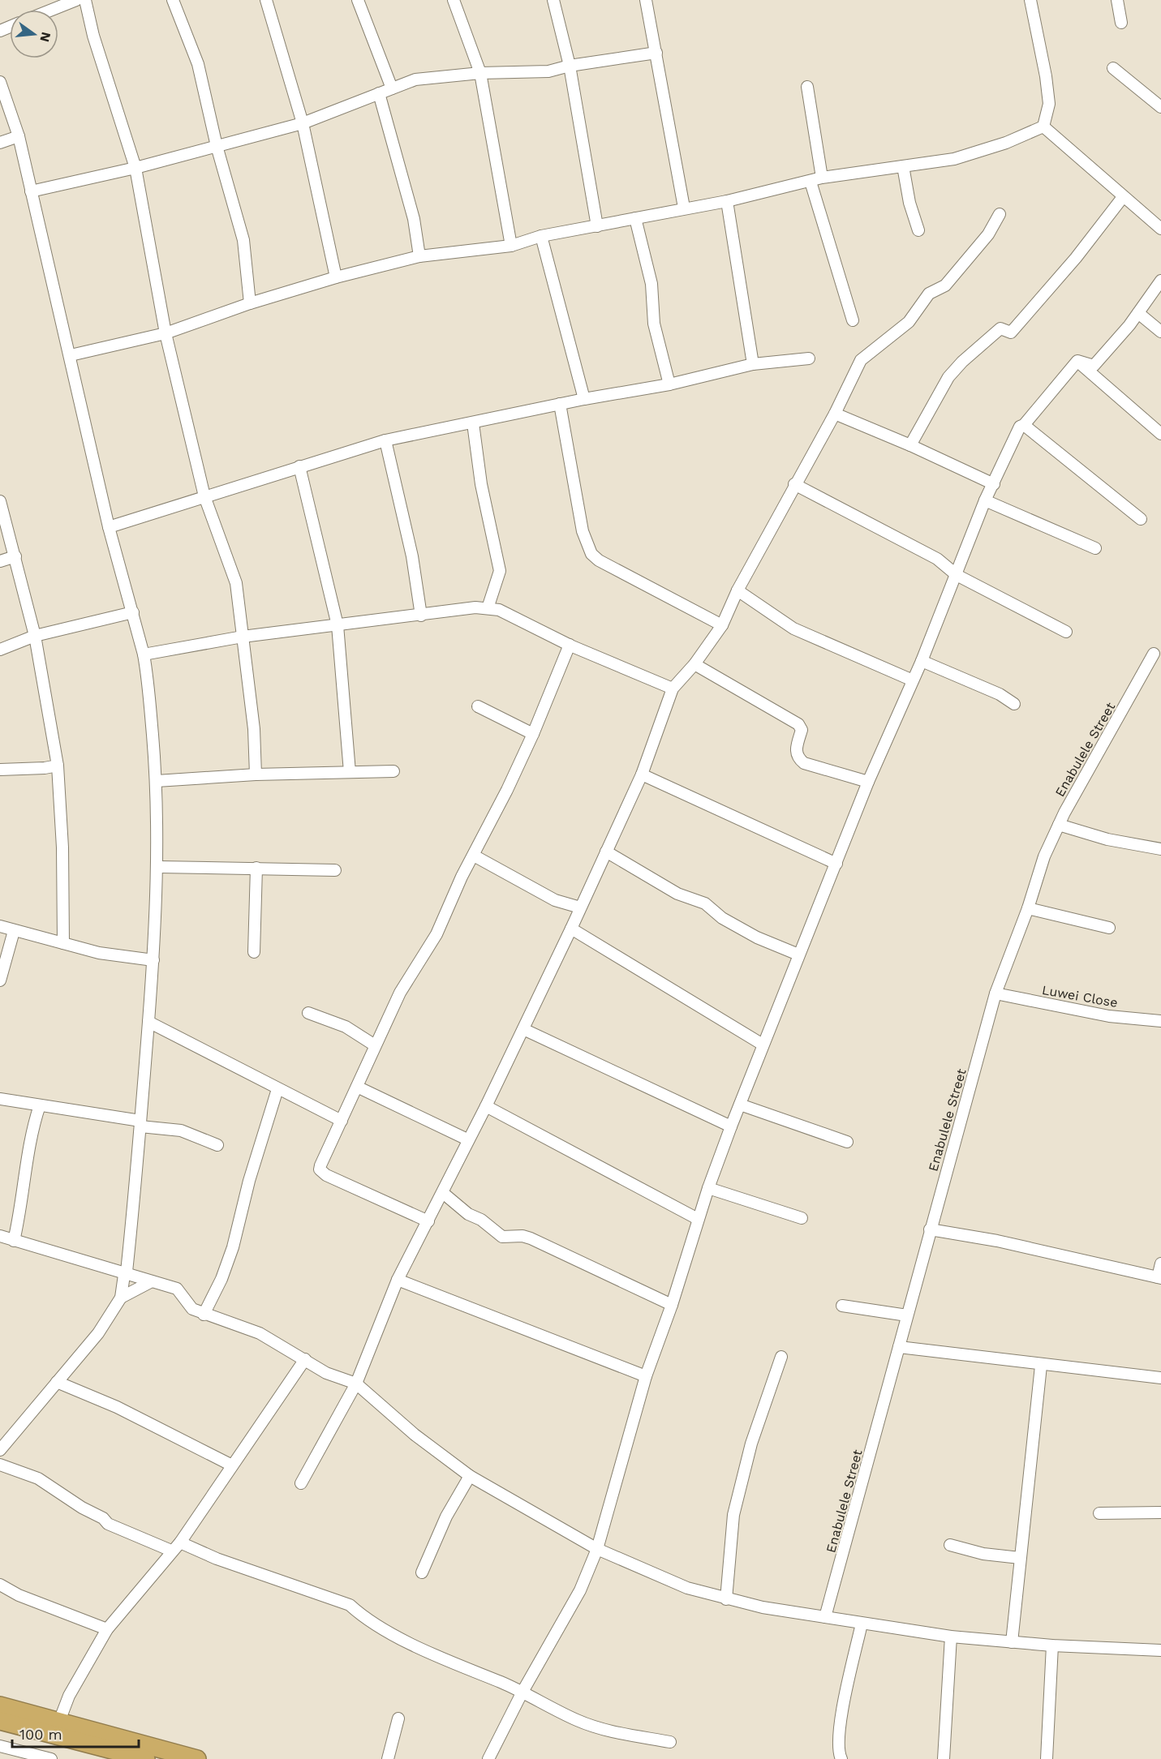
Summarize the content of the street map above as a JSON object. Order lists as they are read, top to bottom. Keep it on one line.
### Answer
{"streets":{"street":["Enabulele Street","Luwei Close"]},"crossings":[["Enabulele Street","Luwei Close"]],"scale_bar":"100 m","north":"right"}
